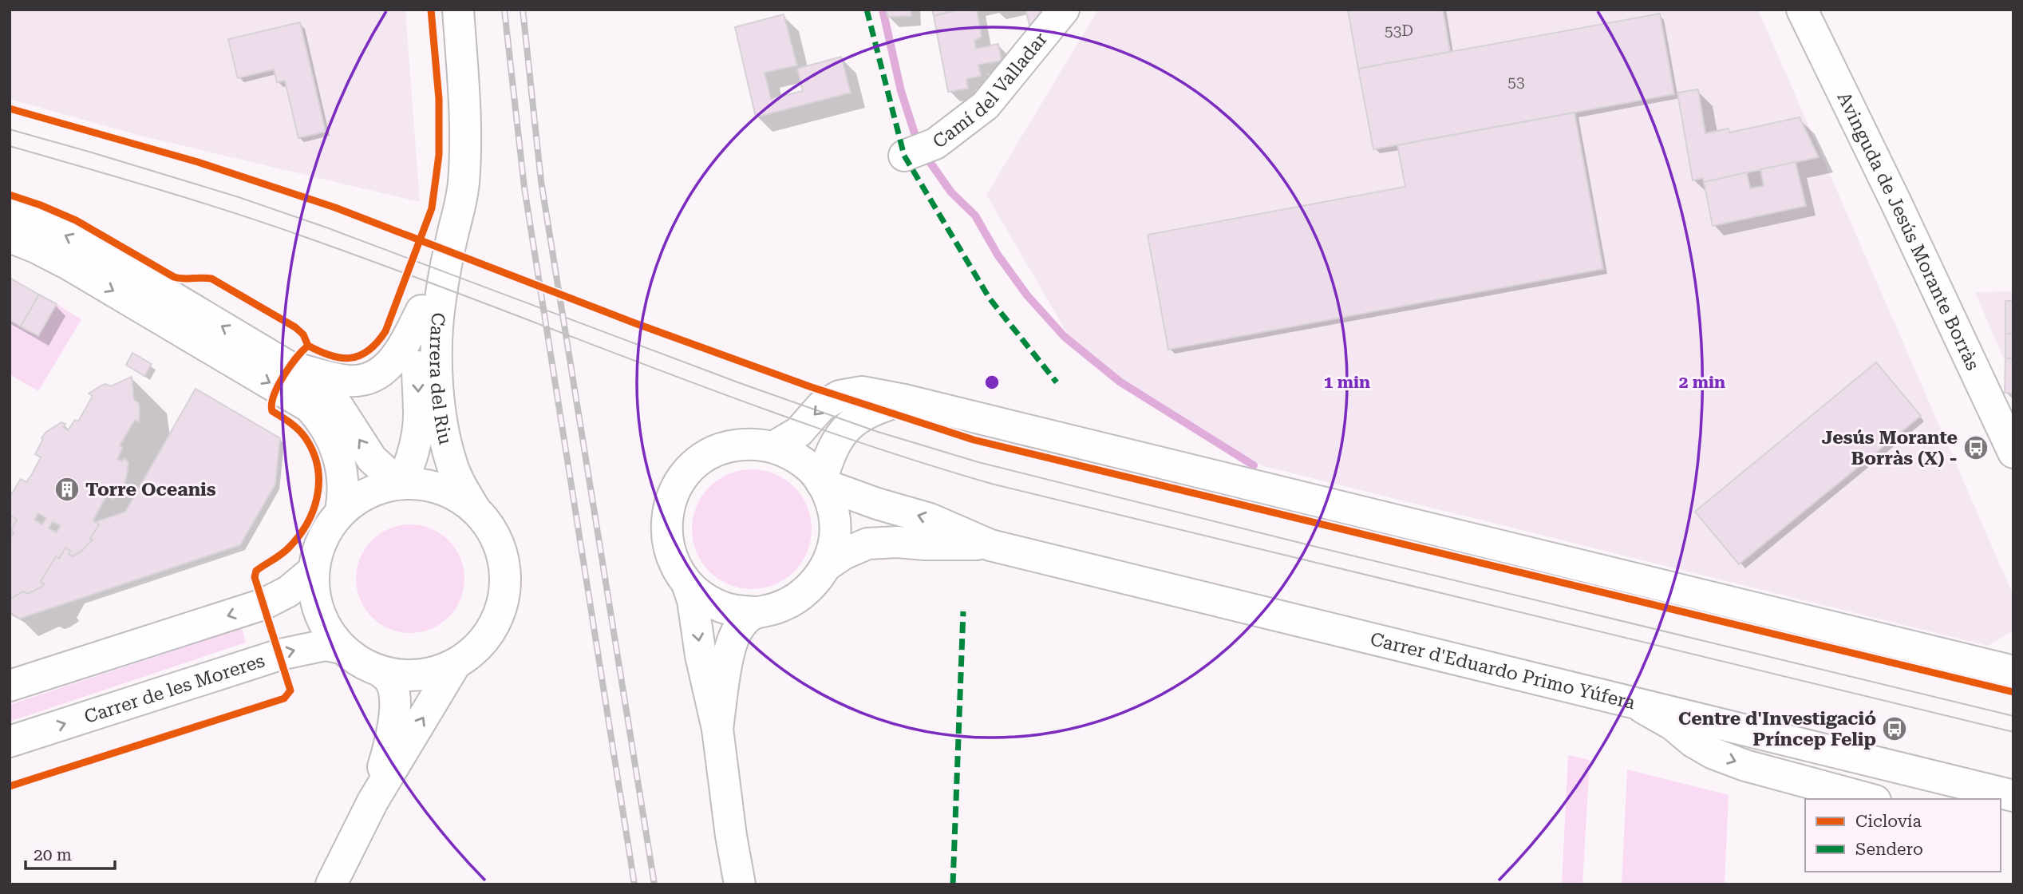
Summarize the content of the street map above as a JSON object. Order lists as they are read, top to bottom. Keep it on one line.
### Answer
{"streets":{"main road":["Camí del Valladar","Avinguda de Jesús Morante Borràs","Carrera del Riu","Carrer d'Eduardo Primo Yúfera","Carrer de les Moreres"]},"crossings":[["Carrera del Riu","Carrer de les Moreres"]],"places":{"bus stop":["Jesús Morante Borràs (X) -","Centre d'Investigació Príncep Felip"],"building":["Torre Oceanis"]},"house_numbers":["53D","53"],"legend":["Ciclovía","Sendero"],"scale_bar":"20 m","rings":["1 min","2 min"]}
